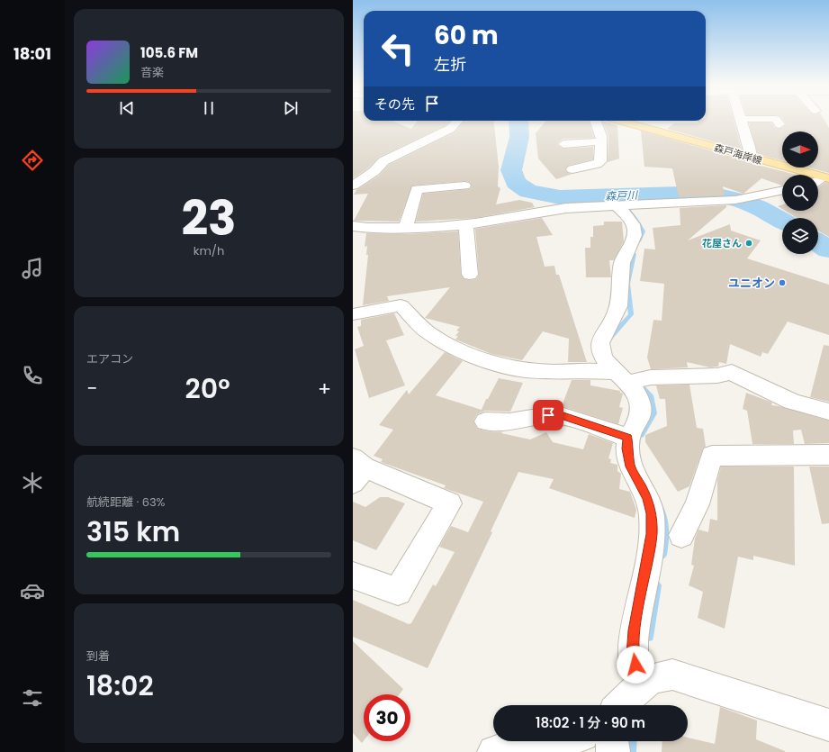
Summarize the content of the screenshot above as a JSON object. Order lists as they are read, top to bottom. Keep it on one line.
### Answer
{"streets":{"main road":["森戸海岸線"]},"water":["森戸川"],"places":["花屋さん","ユニオン"],"north":"right","page":{"tabs":"18:01","turn":["60 m","左折"],"song":["105.6 FM","音楽"],"then":"その先","tile":[["23","km/h"],"エアコン",["航続距離 · 63%","315 km"],["到着","18:02"]],"heat":["−","20°","+"],"limit":"30","trip":"18:02 · 1 分 · 90 m"}}
